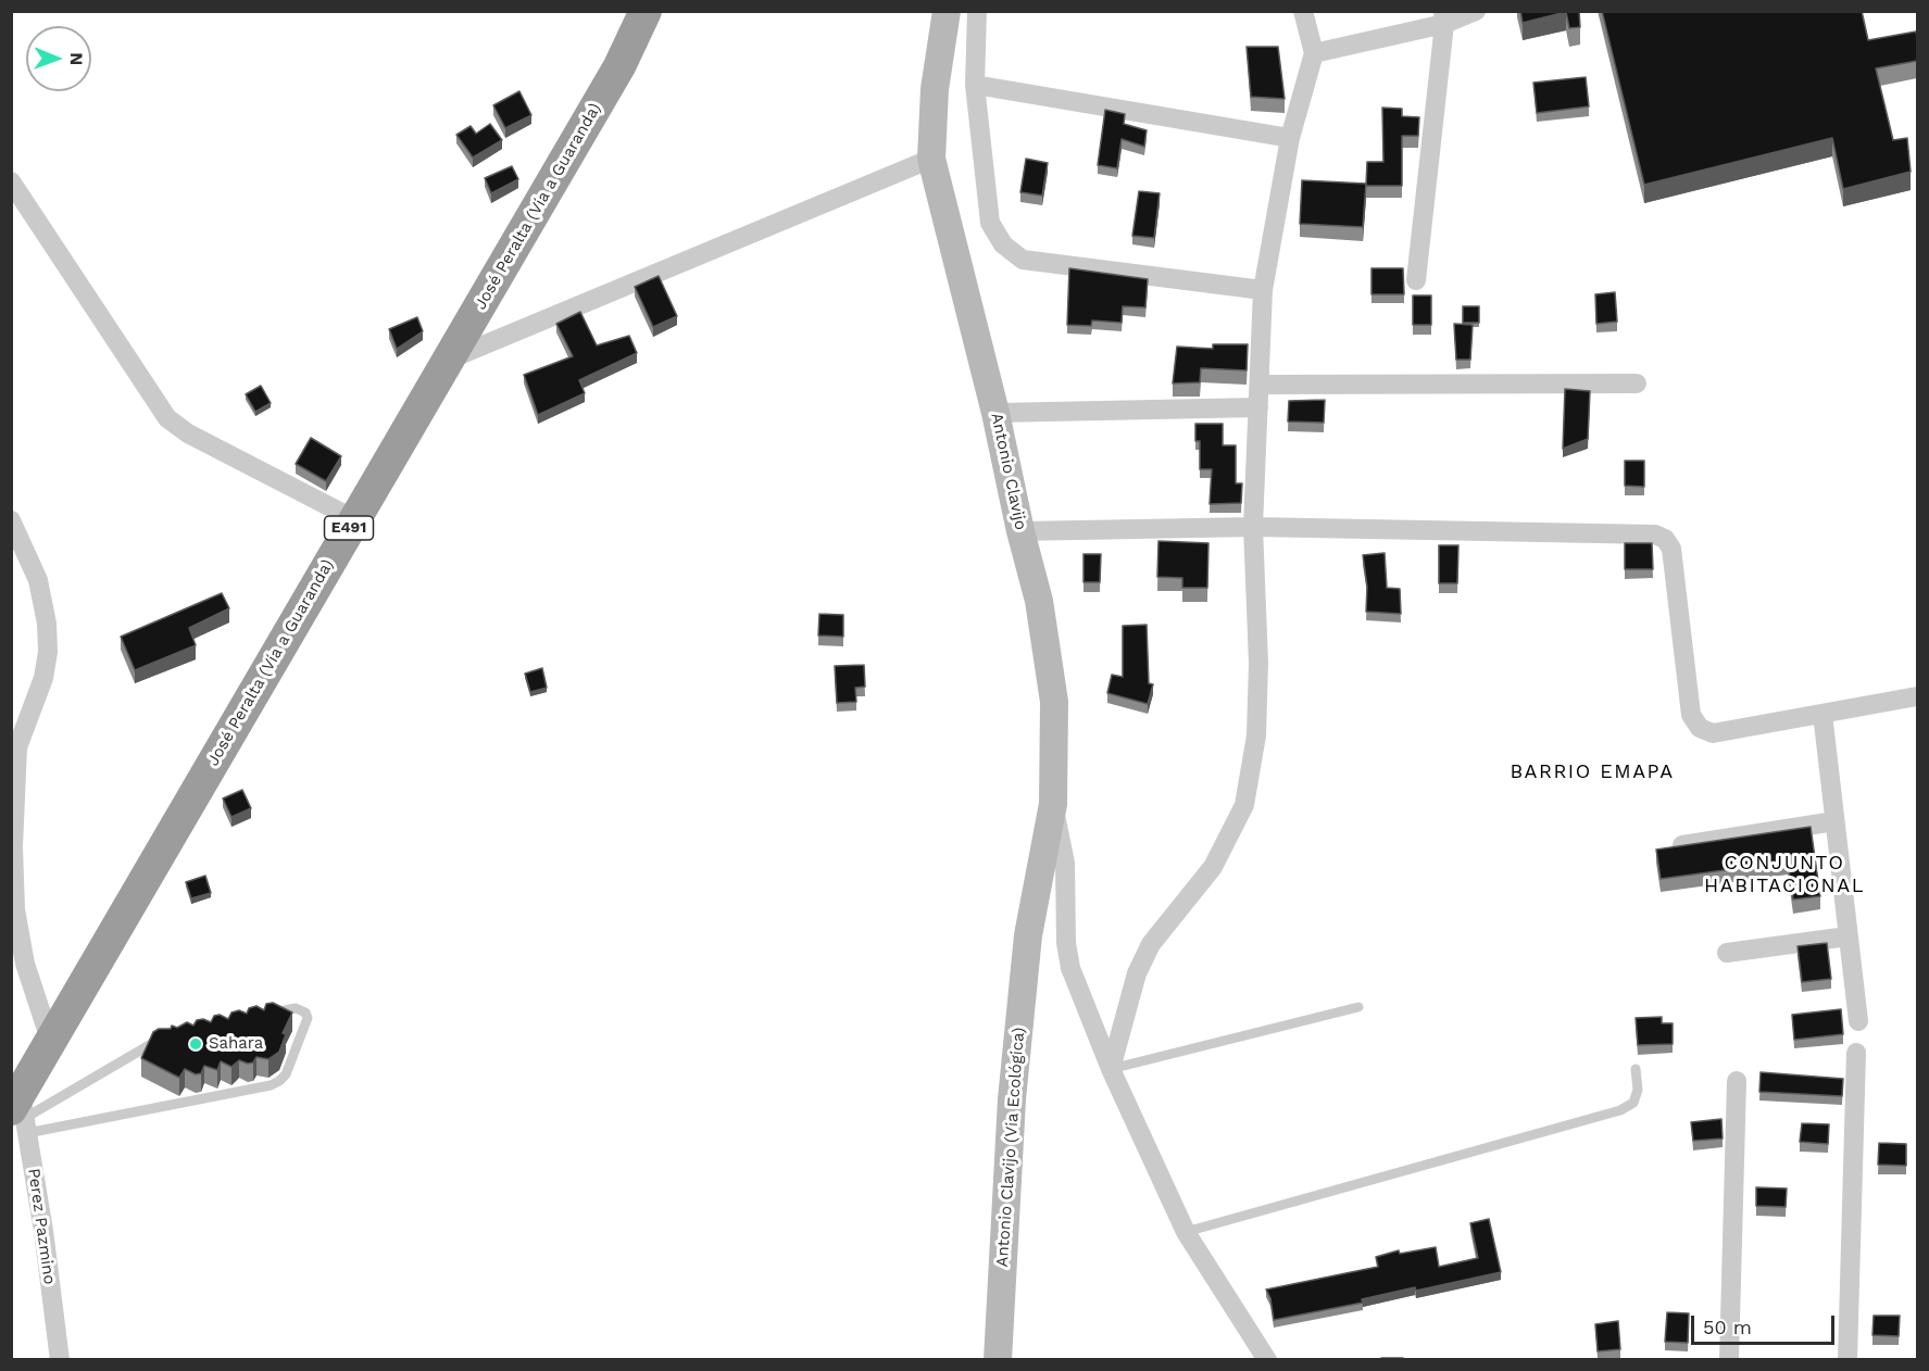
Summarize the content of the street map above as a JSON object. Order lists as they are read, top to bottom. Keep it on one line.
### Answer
{"streets":{"highway":["José Peralta (Vía a Guaranda)","E491"],"main road":["Antonio Clavijo","Antonio Clavijo (Via Ecológica)"],"street":["Perez Pazmino"]},"crossings":[["José Peralta (Vía a Guaranda)","Perez Pazmino"],["Antonio Clavijo","Antonio Clavijo (Via Ecológica)"]],"districts":["BARRIO EMAPA","CONJUNTO HABITACIONAL"],"places":["Sahara"],"scale_bar":"50 m","north":"right"}
